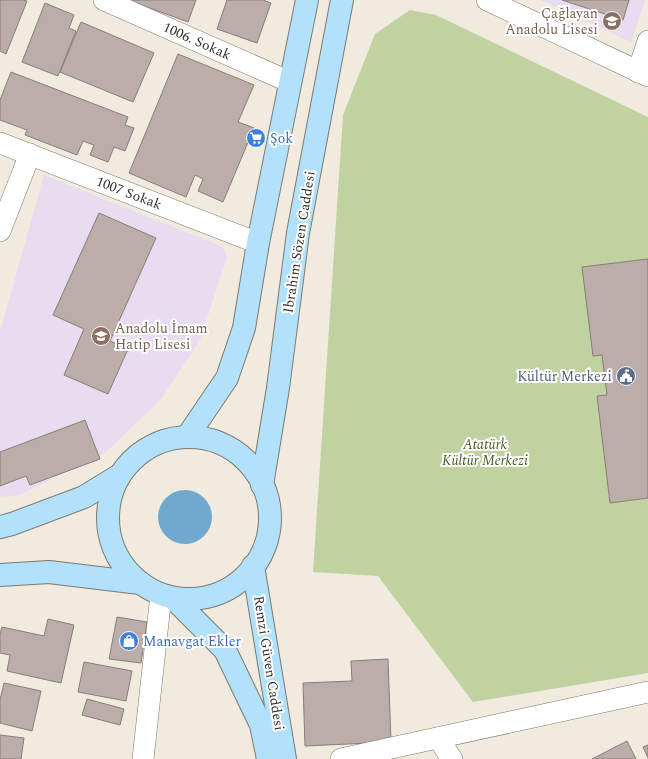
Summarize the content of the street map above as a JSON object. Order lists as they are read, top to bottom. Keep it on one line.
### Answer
{"streets":{"main road":["Ibrahim Sözen Caddesi","Remzi Güven Caddesi"],"street":["1006. Sokak","1007 Sokak"]},"parks":["Atatürk Kültür Merkezi"],"places":{"school or university":["Çağlayan Anadolu Lisesi","Anadolu İmam Hatip Lisesi"],"supermarket":["Şok"],"public building":["Kültür Merkezi"],"shop":["Manavgat Ekler"]}}
